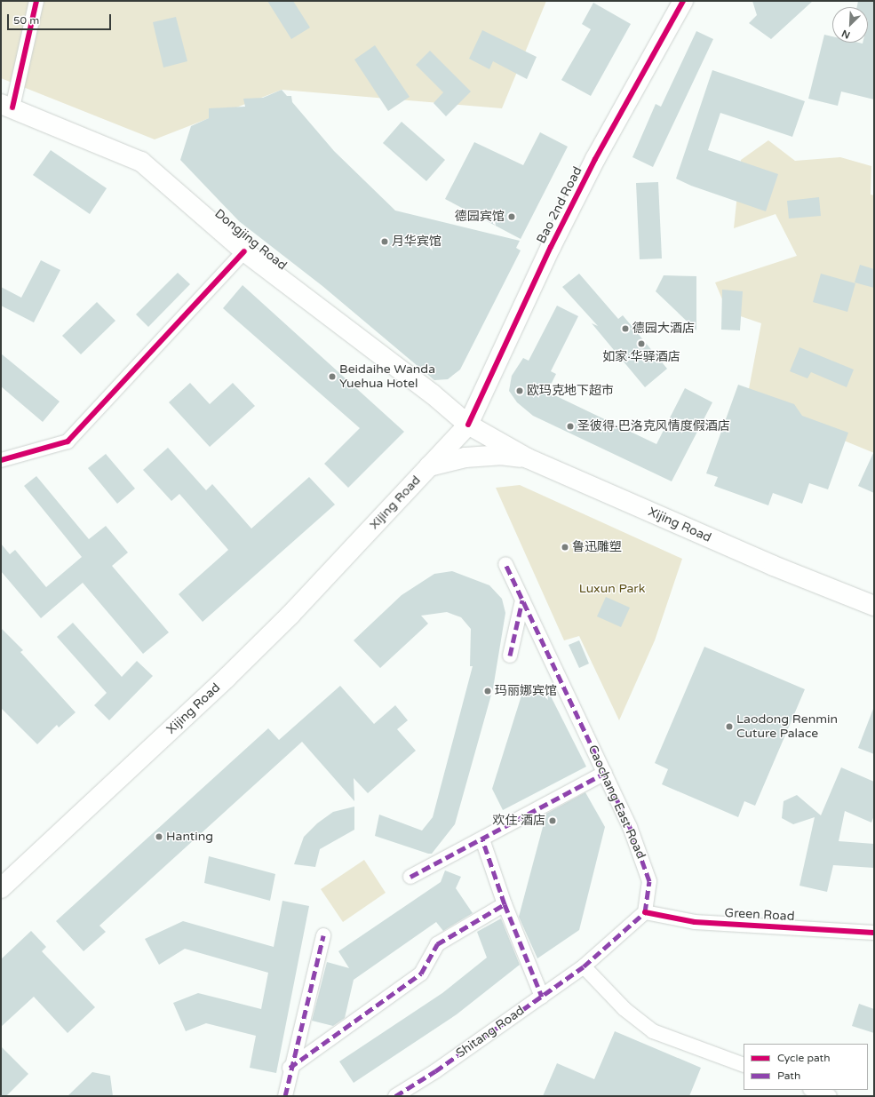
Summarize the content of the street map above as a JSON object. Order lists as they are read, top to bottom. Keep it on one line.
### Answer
{"streets":{"main road":["Bao 2nd Road","Dongjing Road","Xijing Road"],"street":["Caochang East Road","Green Road","Shitang Road"]},"crossings":[["Bao 2nd Road","Dongjing Road"],["Bao 2nd Road","Xijing Road"],["Dongjing Road","Xijing Road"],["Caochang East Road","Green Road"]],"parks":["Luxun Park"],"places":["德园宾馆","月华宾馆","德园大酒店","如家·华驿酒店","Beidaihe Wanda Yuehua Hotel","欧玛克地下超市","圣彼得·巴洛克风情度假酒店","鲁迅雕塑","玛丽娜宾馆","Laodong Renmin Cuture Palace","欢住·酒店","Hanting"],"legend":["Cycle path","Path"],"scale_bar":"50 m","north":"bottom left"}
